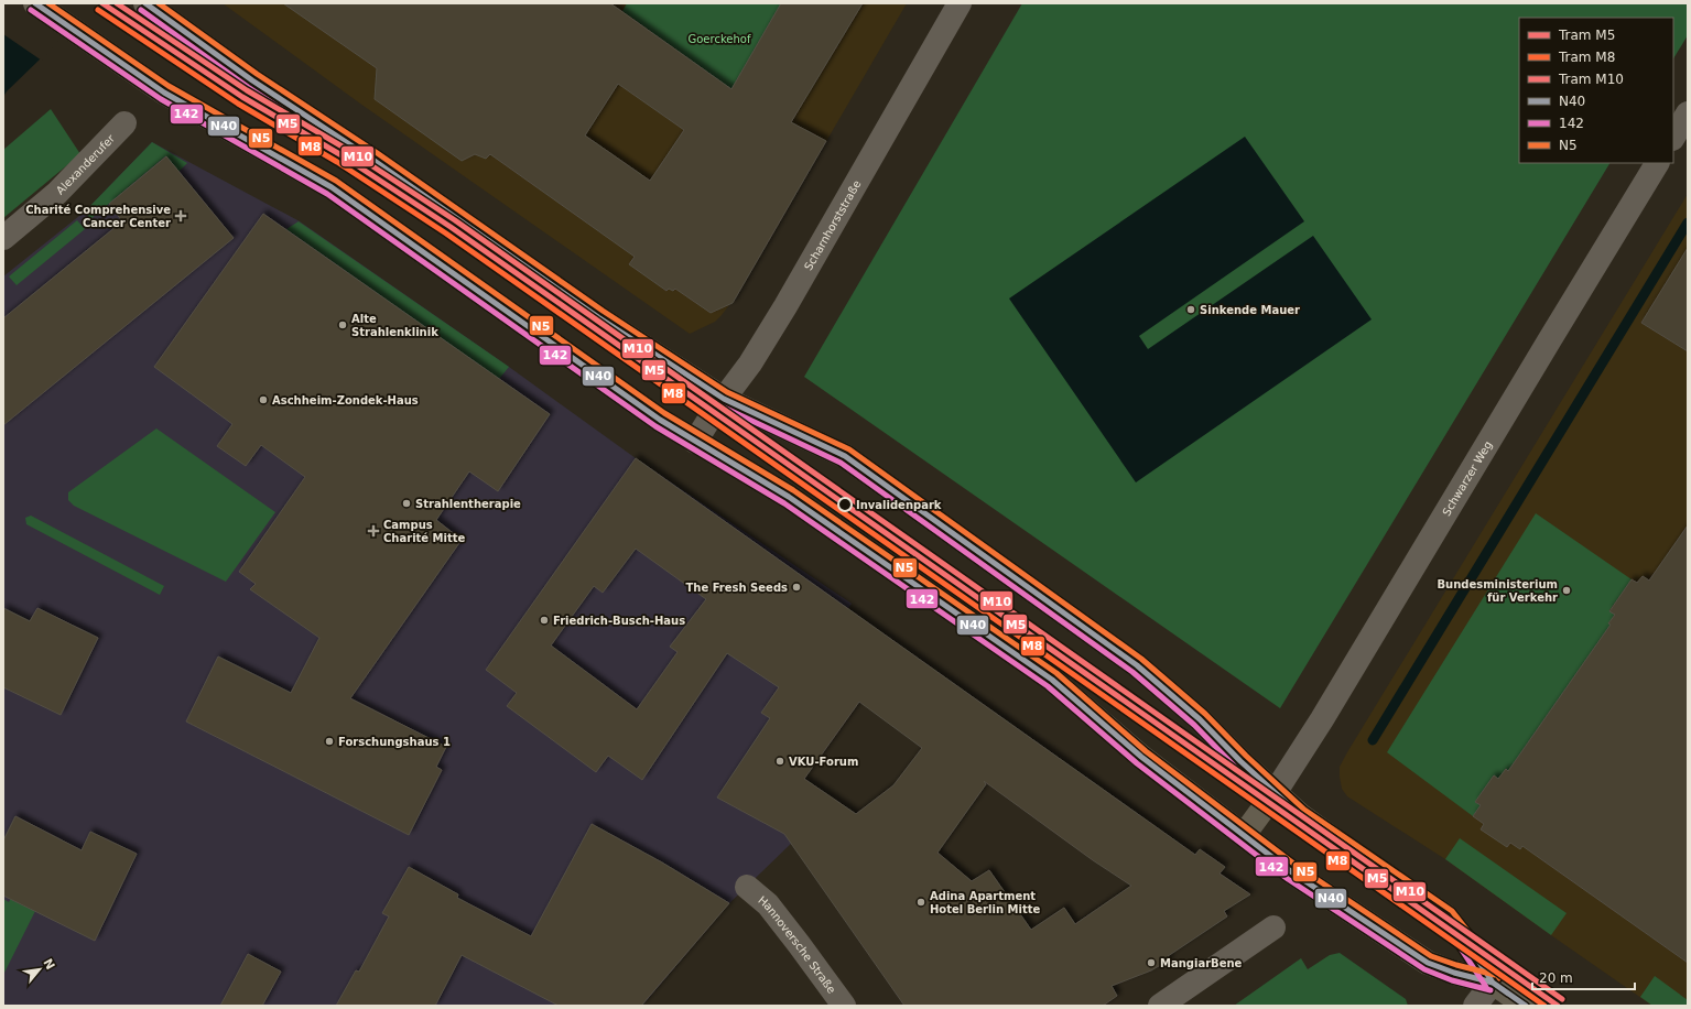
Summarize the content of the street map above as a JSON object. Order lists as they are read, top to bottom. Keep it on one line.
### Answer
{"streets":{"street":["Alexanderufer","Scharnhorststraße","Schwarzer Weg","Hannoversche Straße"]},"parks":["Goerckehof"],"places":{"health":["Charité Comprehensive Cancer Center","Campus Charité Mitte"],"other":["Sinkende Mauer","Alte Strahlenklinik","Aschheim-Zondek-Haus","Strahlentherapie","Invalidenpark","The Fresh Seeds","Bundesministerium für Verkehr","Friedrich-Busch-Haus","Forschungshaus 1","VKU-Forum","Adina Apartment Hotel Berlin Mitte","MangiarBene"]},"lines":["tram line M5","tram line M10","transit line N40","transit line N5","tram line M8","transit line 142"],"legend":["Tram M5","Tram M8","Tram M10","N40","142","N5"],"scale_bar":"20 m","north":"top right"}
